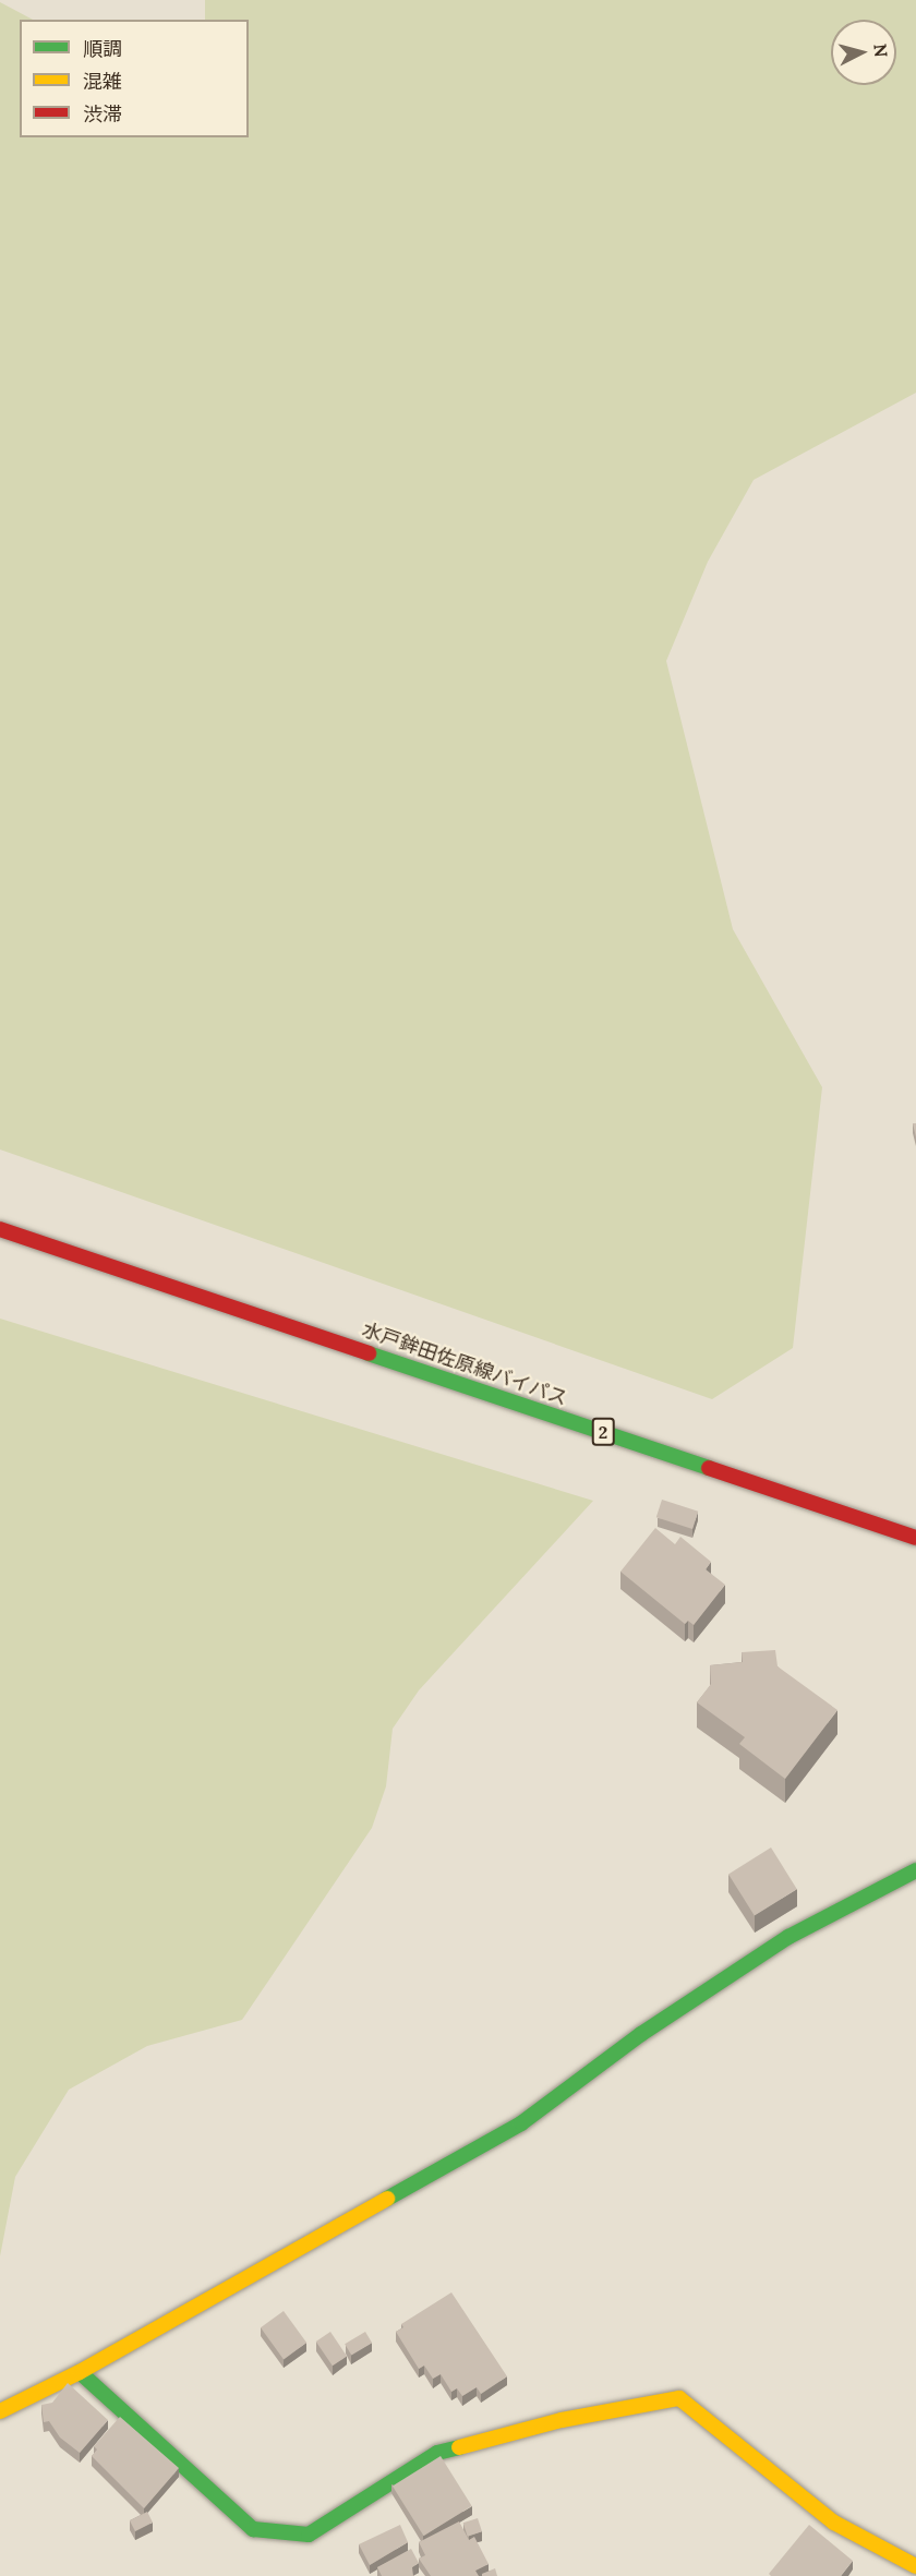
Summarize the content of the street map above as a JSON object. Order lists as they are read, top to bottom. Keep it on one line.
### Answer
{"streets":{"street":["水戸鉾田佐原線バイパス","2"]},"legend":["順調","混雑","渋滞"],"north":"right"}
